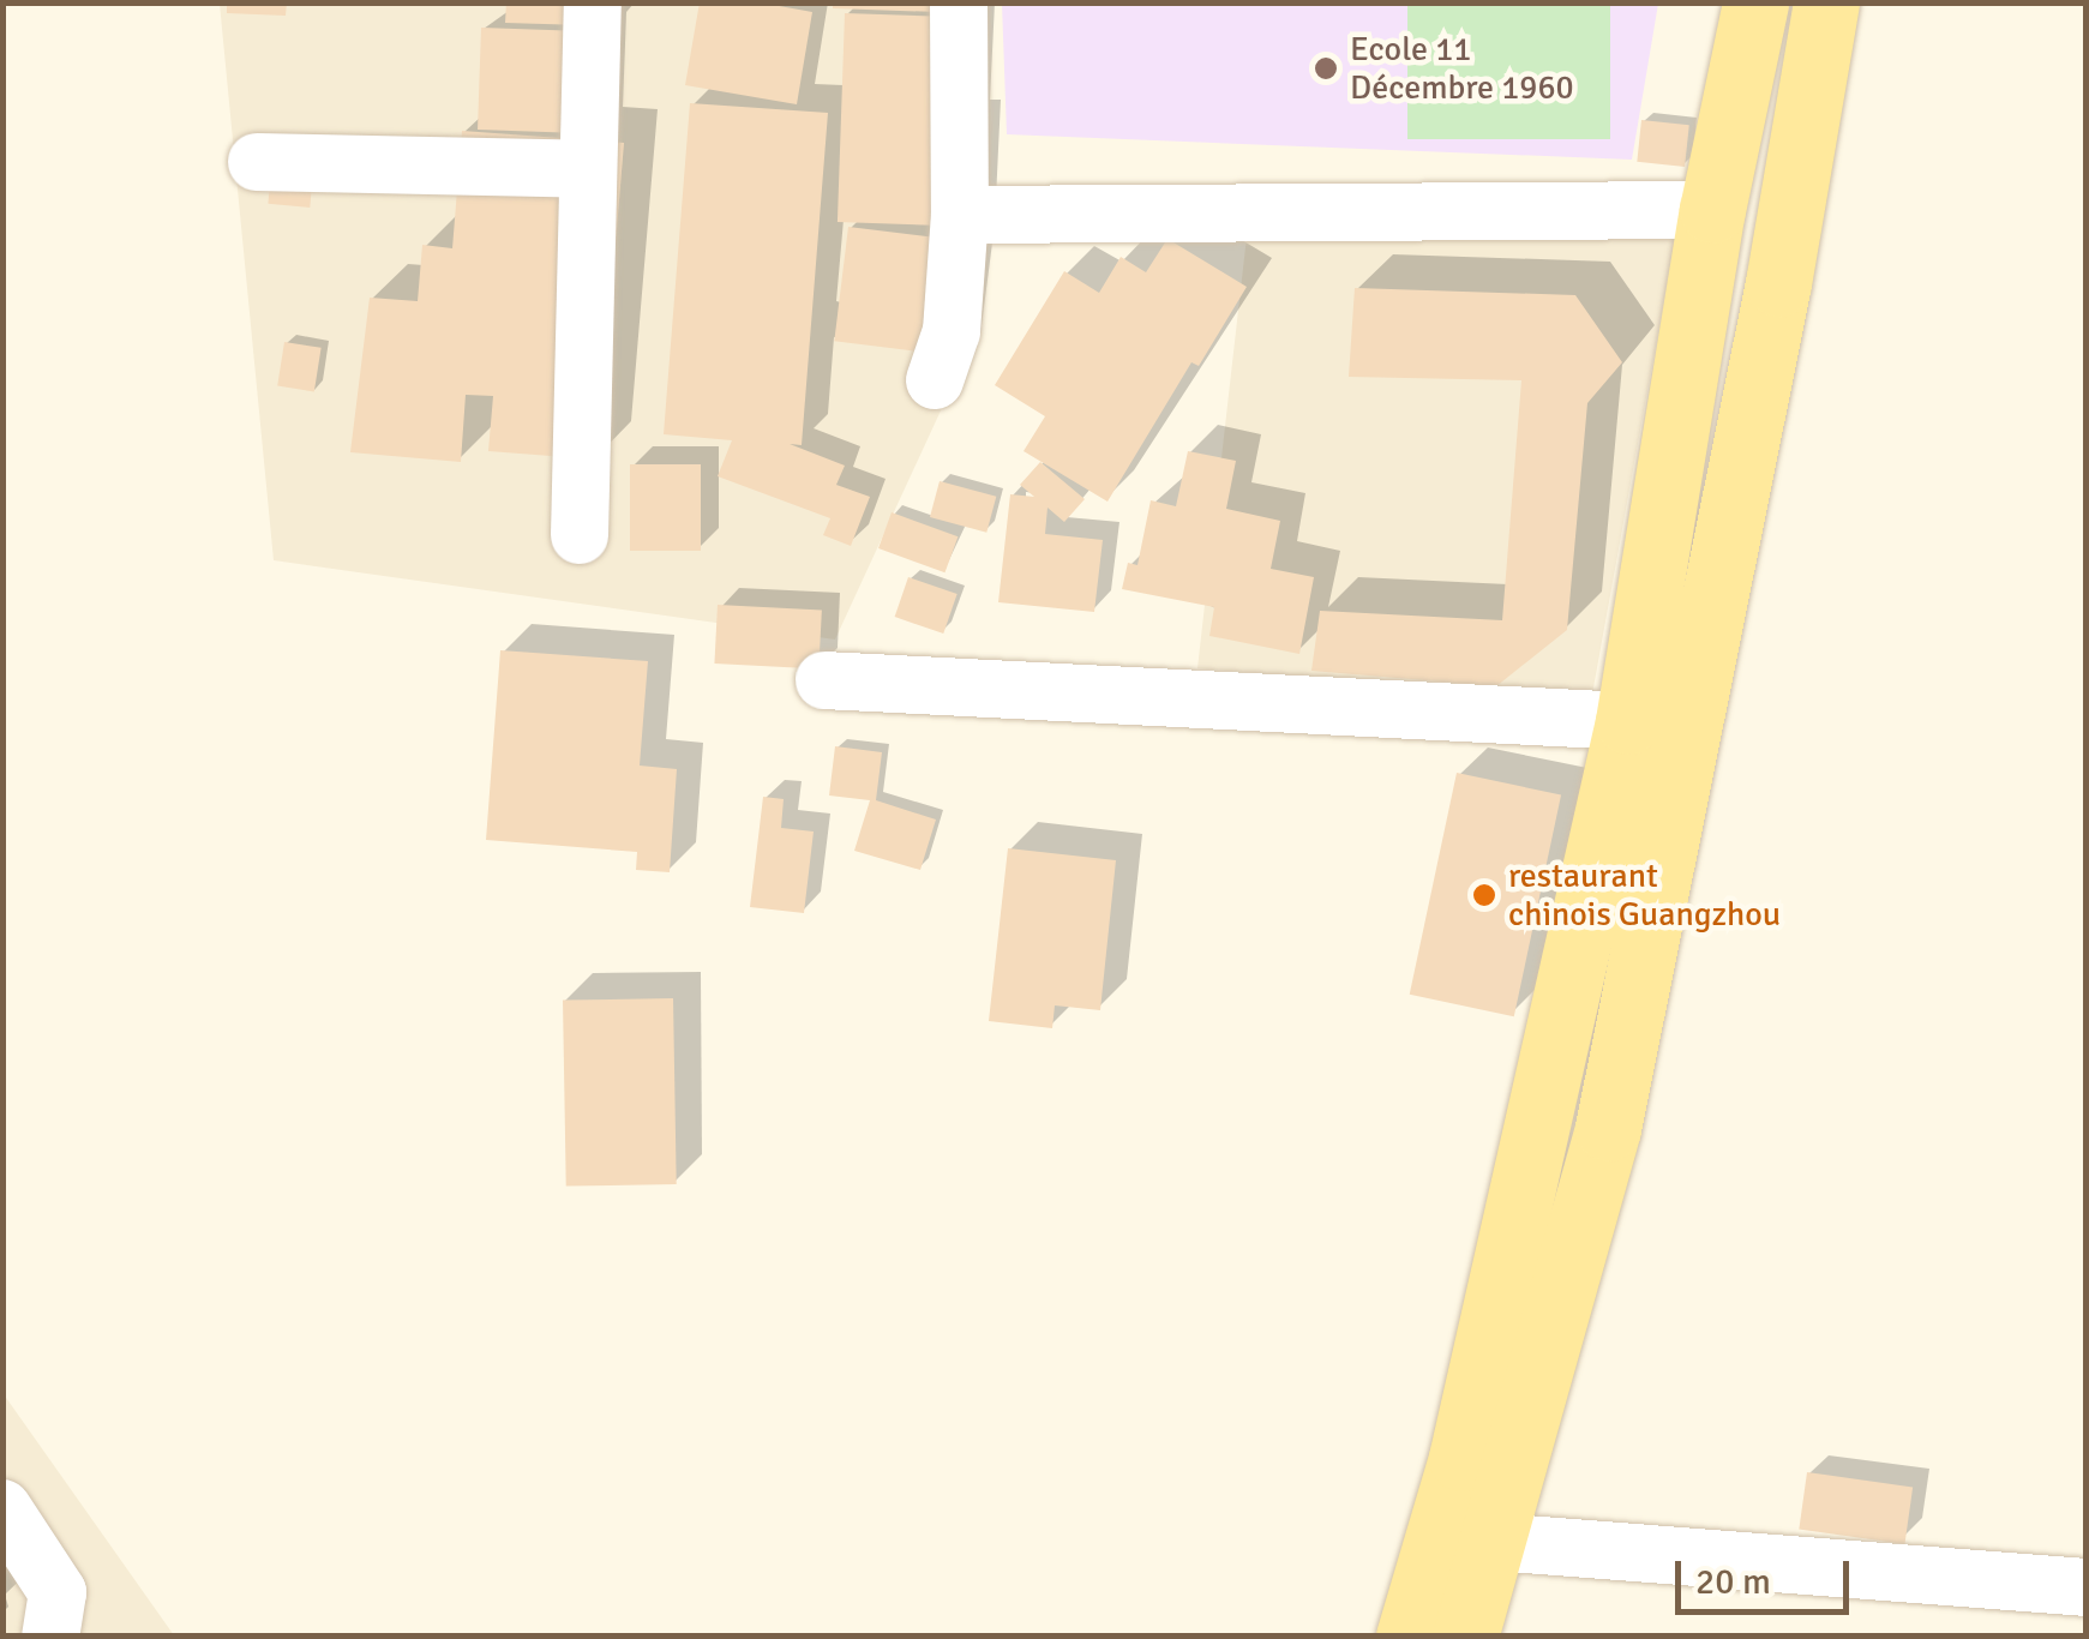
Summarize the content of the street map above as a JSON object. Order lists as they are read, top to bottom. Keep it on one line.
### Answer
{"places":["Ecole 11 Décembre 1960","restaurant chinois Guangzhou"],"scale_bar":"20 m"}
